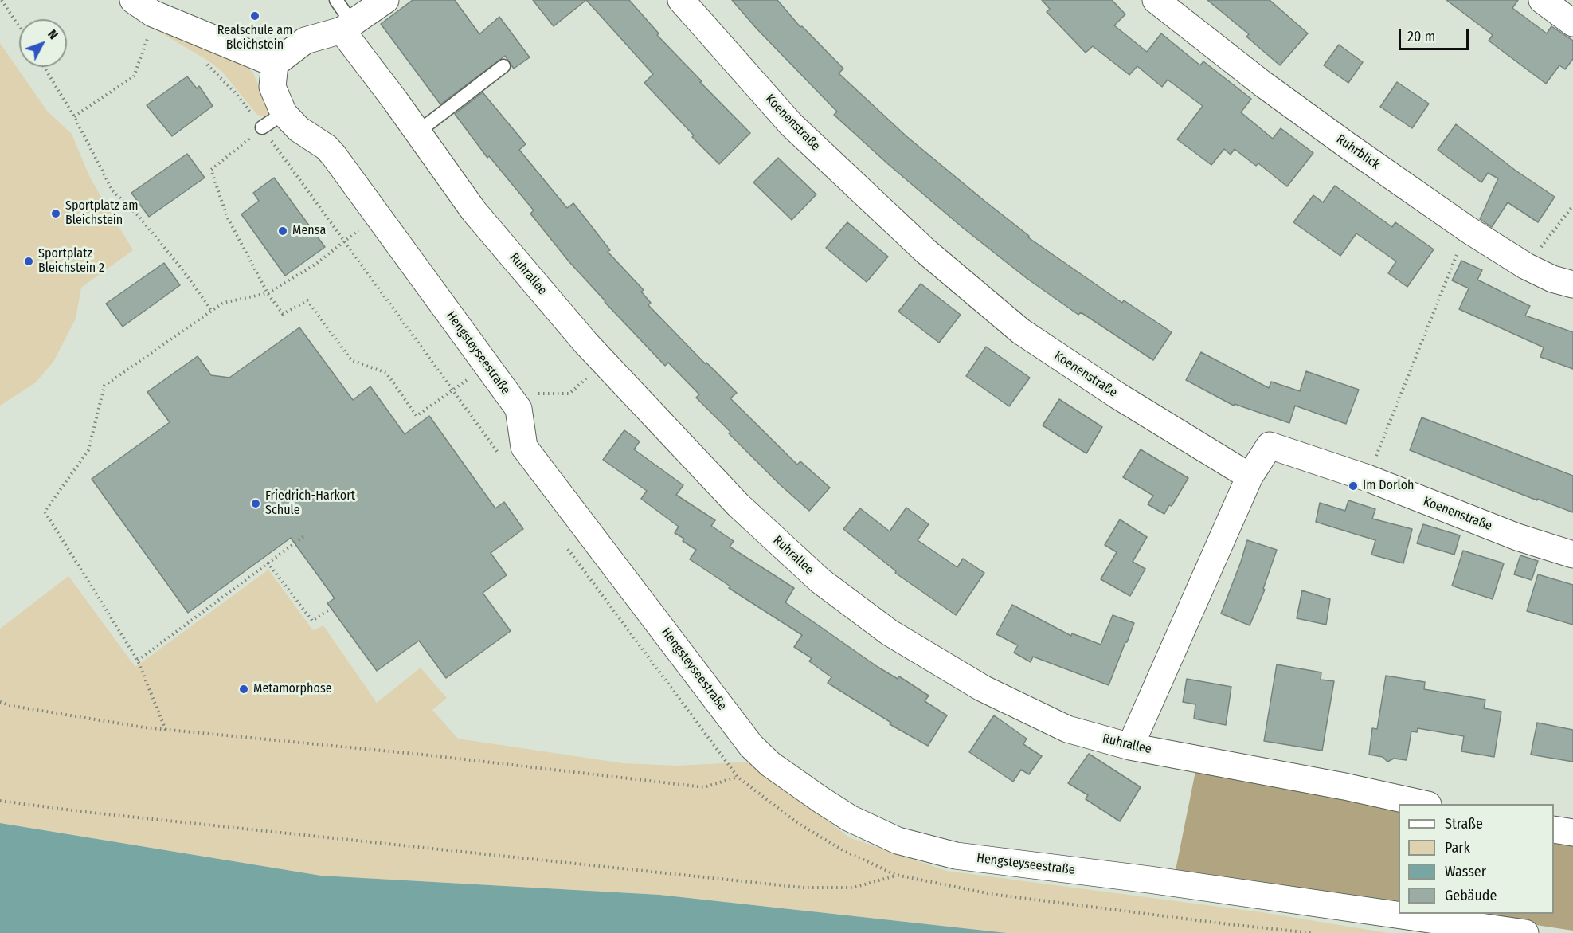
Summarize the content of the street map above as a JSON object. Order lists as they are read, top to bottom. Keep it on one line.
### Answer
{"streets":{"street":["Koenenstraße","Ruhrblick","Ruhrallee","Hengsteyseestraße"]},"places":["Realschule am Bleichstein","Sportplatz am Bleichstein","Mensa","Sportplatz Bleichstein 2","Im Dorloh","Friedrich-Harkort Schule","Metamorphose"],"legend":["Straße","Park","Wasser","Gebäude"],"scale_bar":"20 m","north":"top right"}
